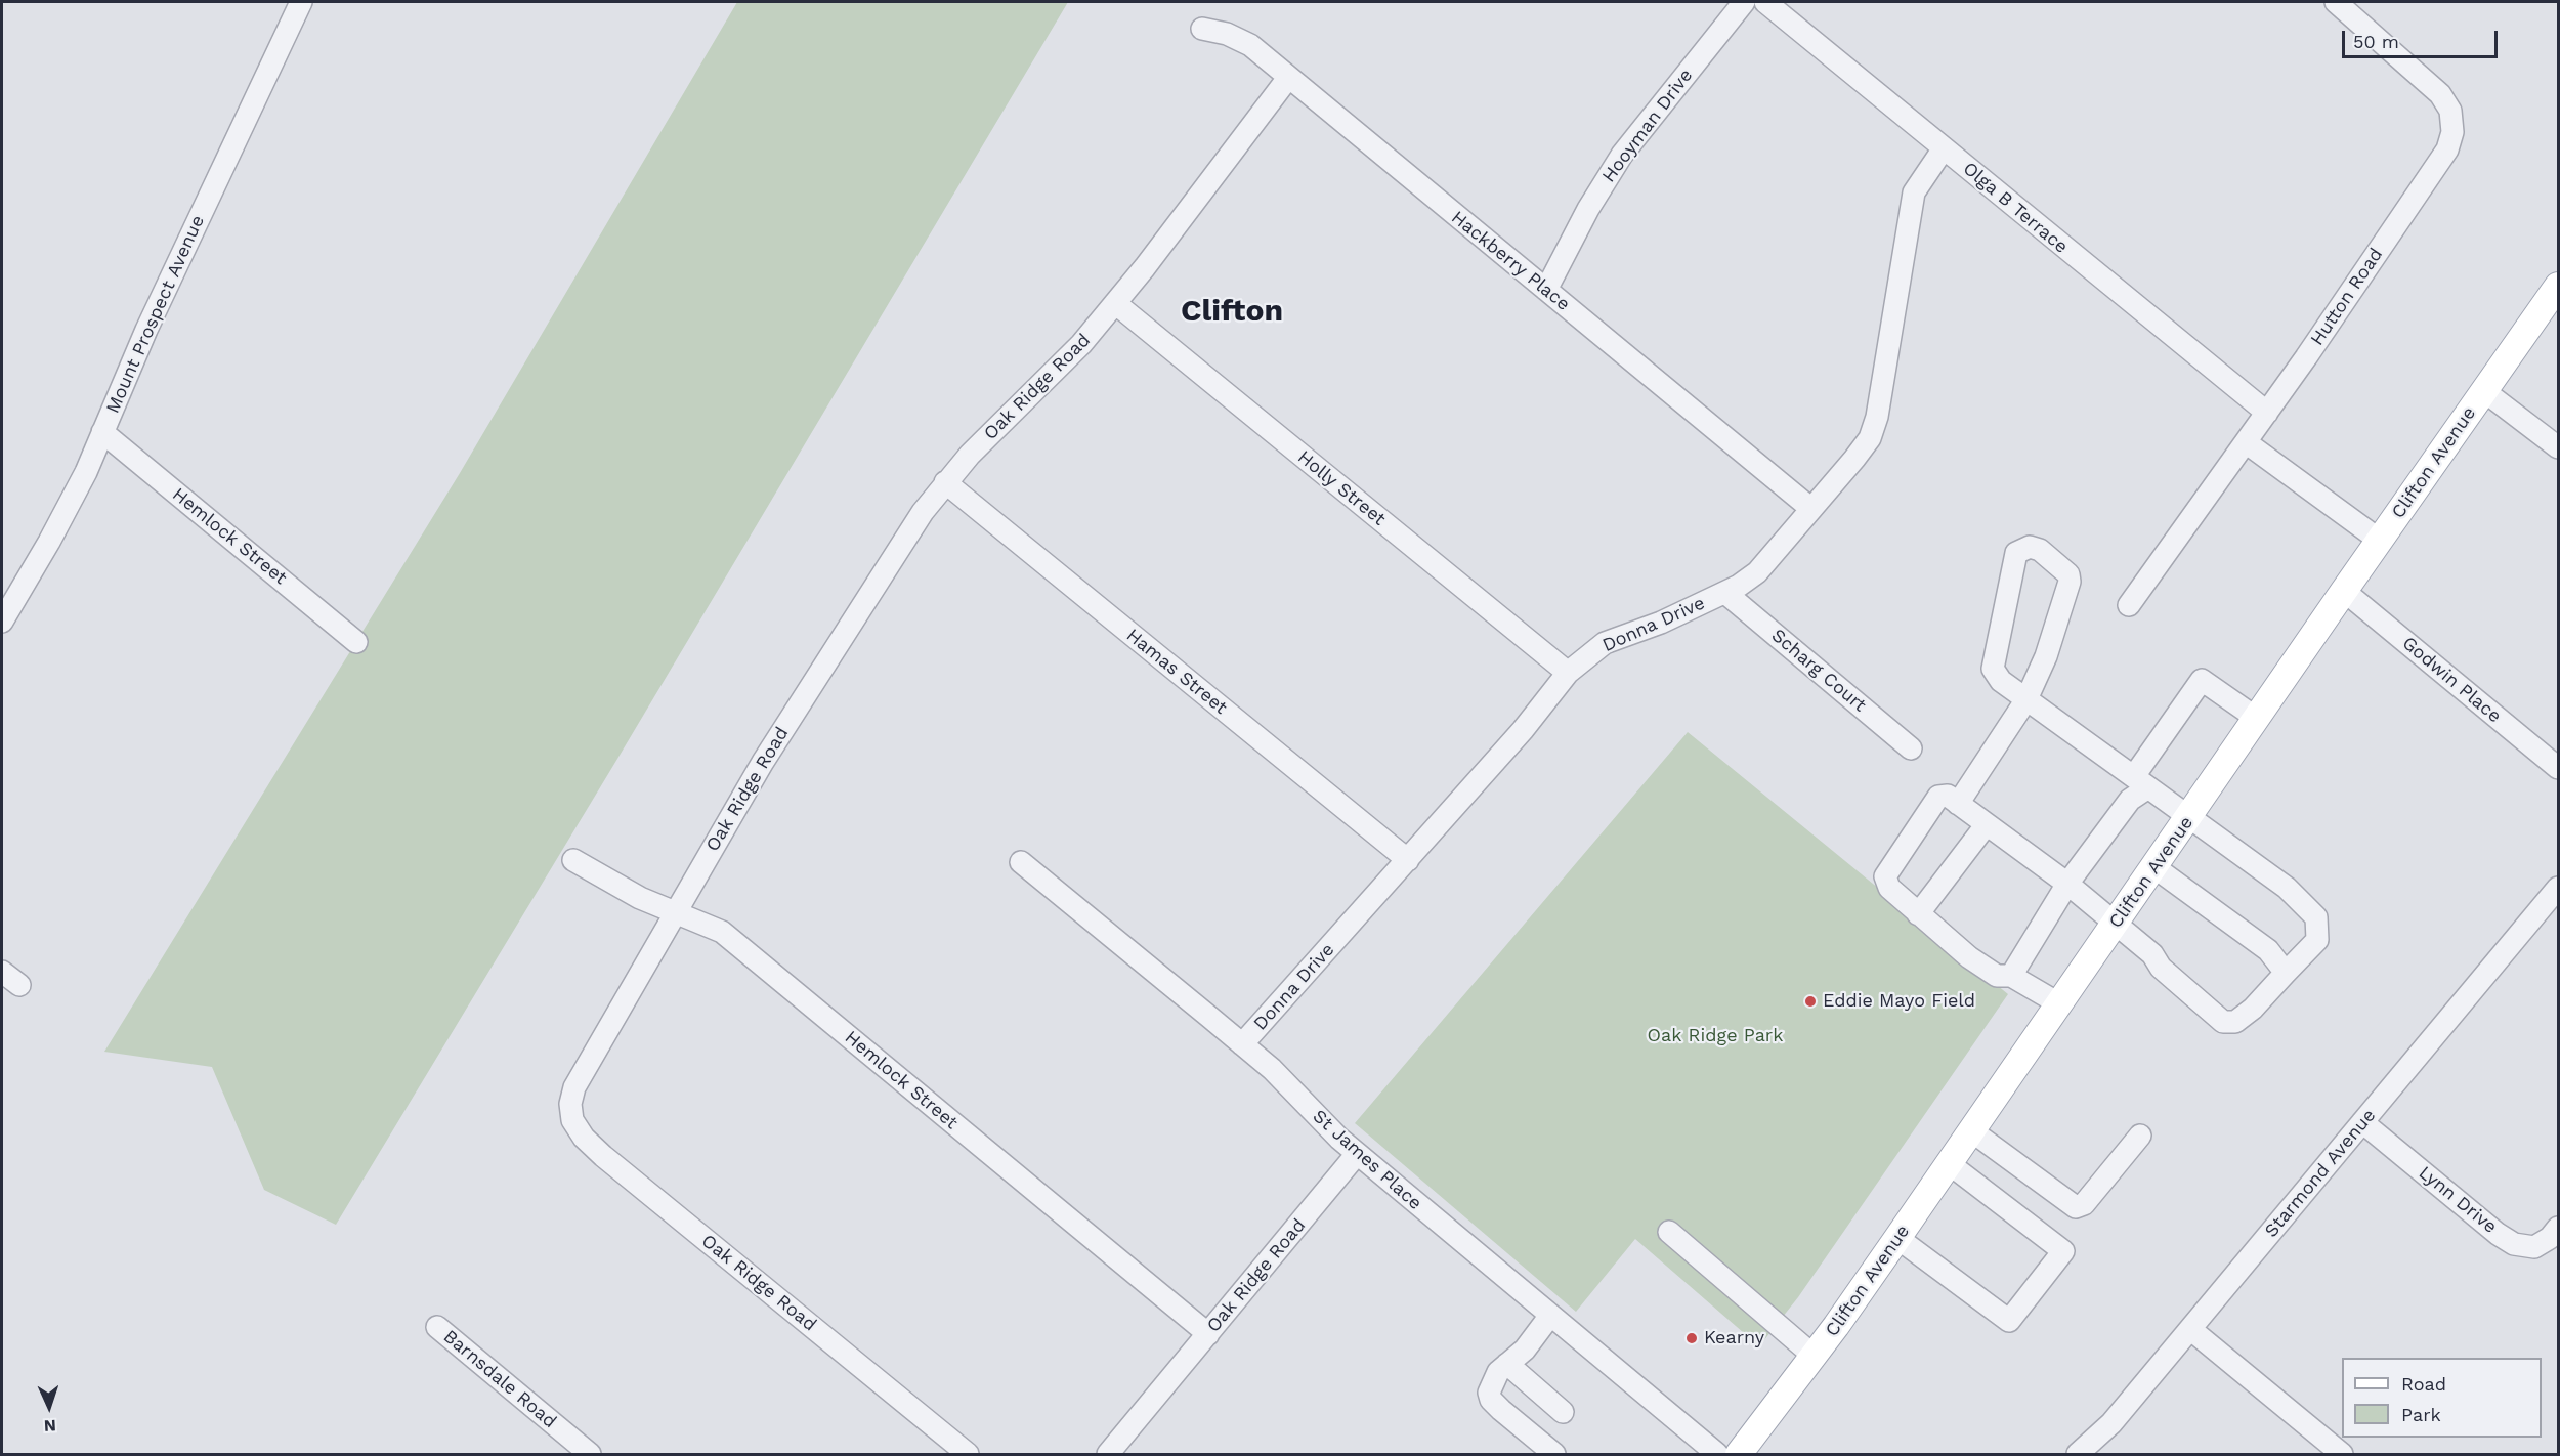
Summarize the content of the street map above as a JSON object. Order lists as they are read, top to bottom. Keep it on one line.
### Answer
{"streets":{"main road":["Clifton Avenue"],"street":["Hooyman Drive","Olga B Terrace","Hackberry Place","Hutton Road","Mount Prospect Avenue","Oak Ridge Road","Holly Street","Hemlock Street","Donna Drive","Scharg Court","Hamas Street","Godwin Place","St James Place","Starmond Avenue","Lynn Drive","Barnsdale Road"]},"crossings":[["Hooyman Drive","Hackberry Place"],["Olga B Terrace","Hutton Road"],["Olga B Terrace","Donna Drive"],["Hackberry Place","Oak Ridge Road"],["Hackberry Place","Donna Drive"],["Mount Prospect Avenue","Hemlock Street"],["Oak Ridge Road","Holly Street"],["Oak Ridge Road","Hemlock Street"],["Oak Ridge Road","Hamas Street"],["Oak Ridge Road","St James Place"],["Clifton Avenue","Godwin Place"],["Holly Street","Donna Drive"],["Donna Drive","Scharg Court"],["Donna Drive","Hamas Street"],["Donna Drive","St James Place"],["Starmond Avenue","Lynn Drive"]],"districts":["Clifton"],"parks":["Oak Ridge Park"],"places":["Eddie Mayo Field","Kearny"],"legend":["Road","Park"],"scale_bar":"50 m","north":"bottom"}
